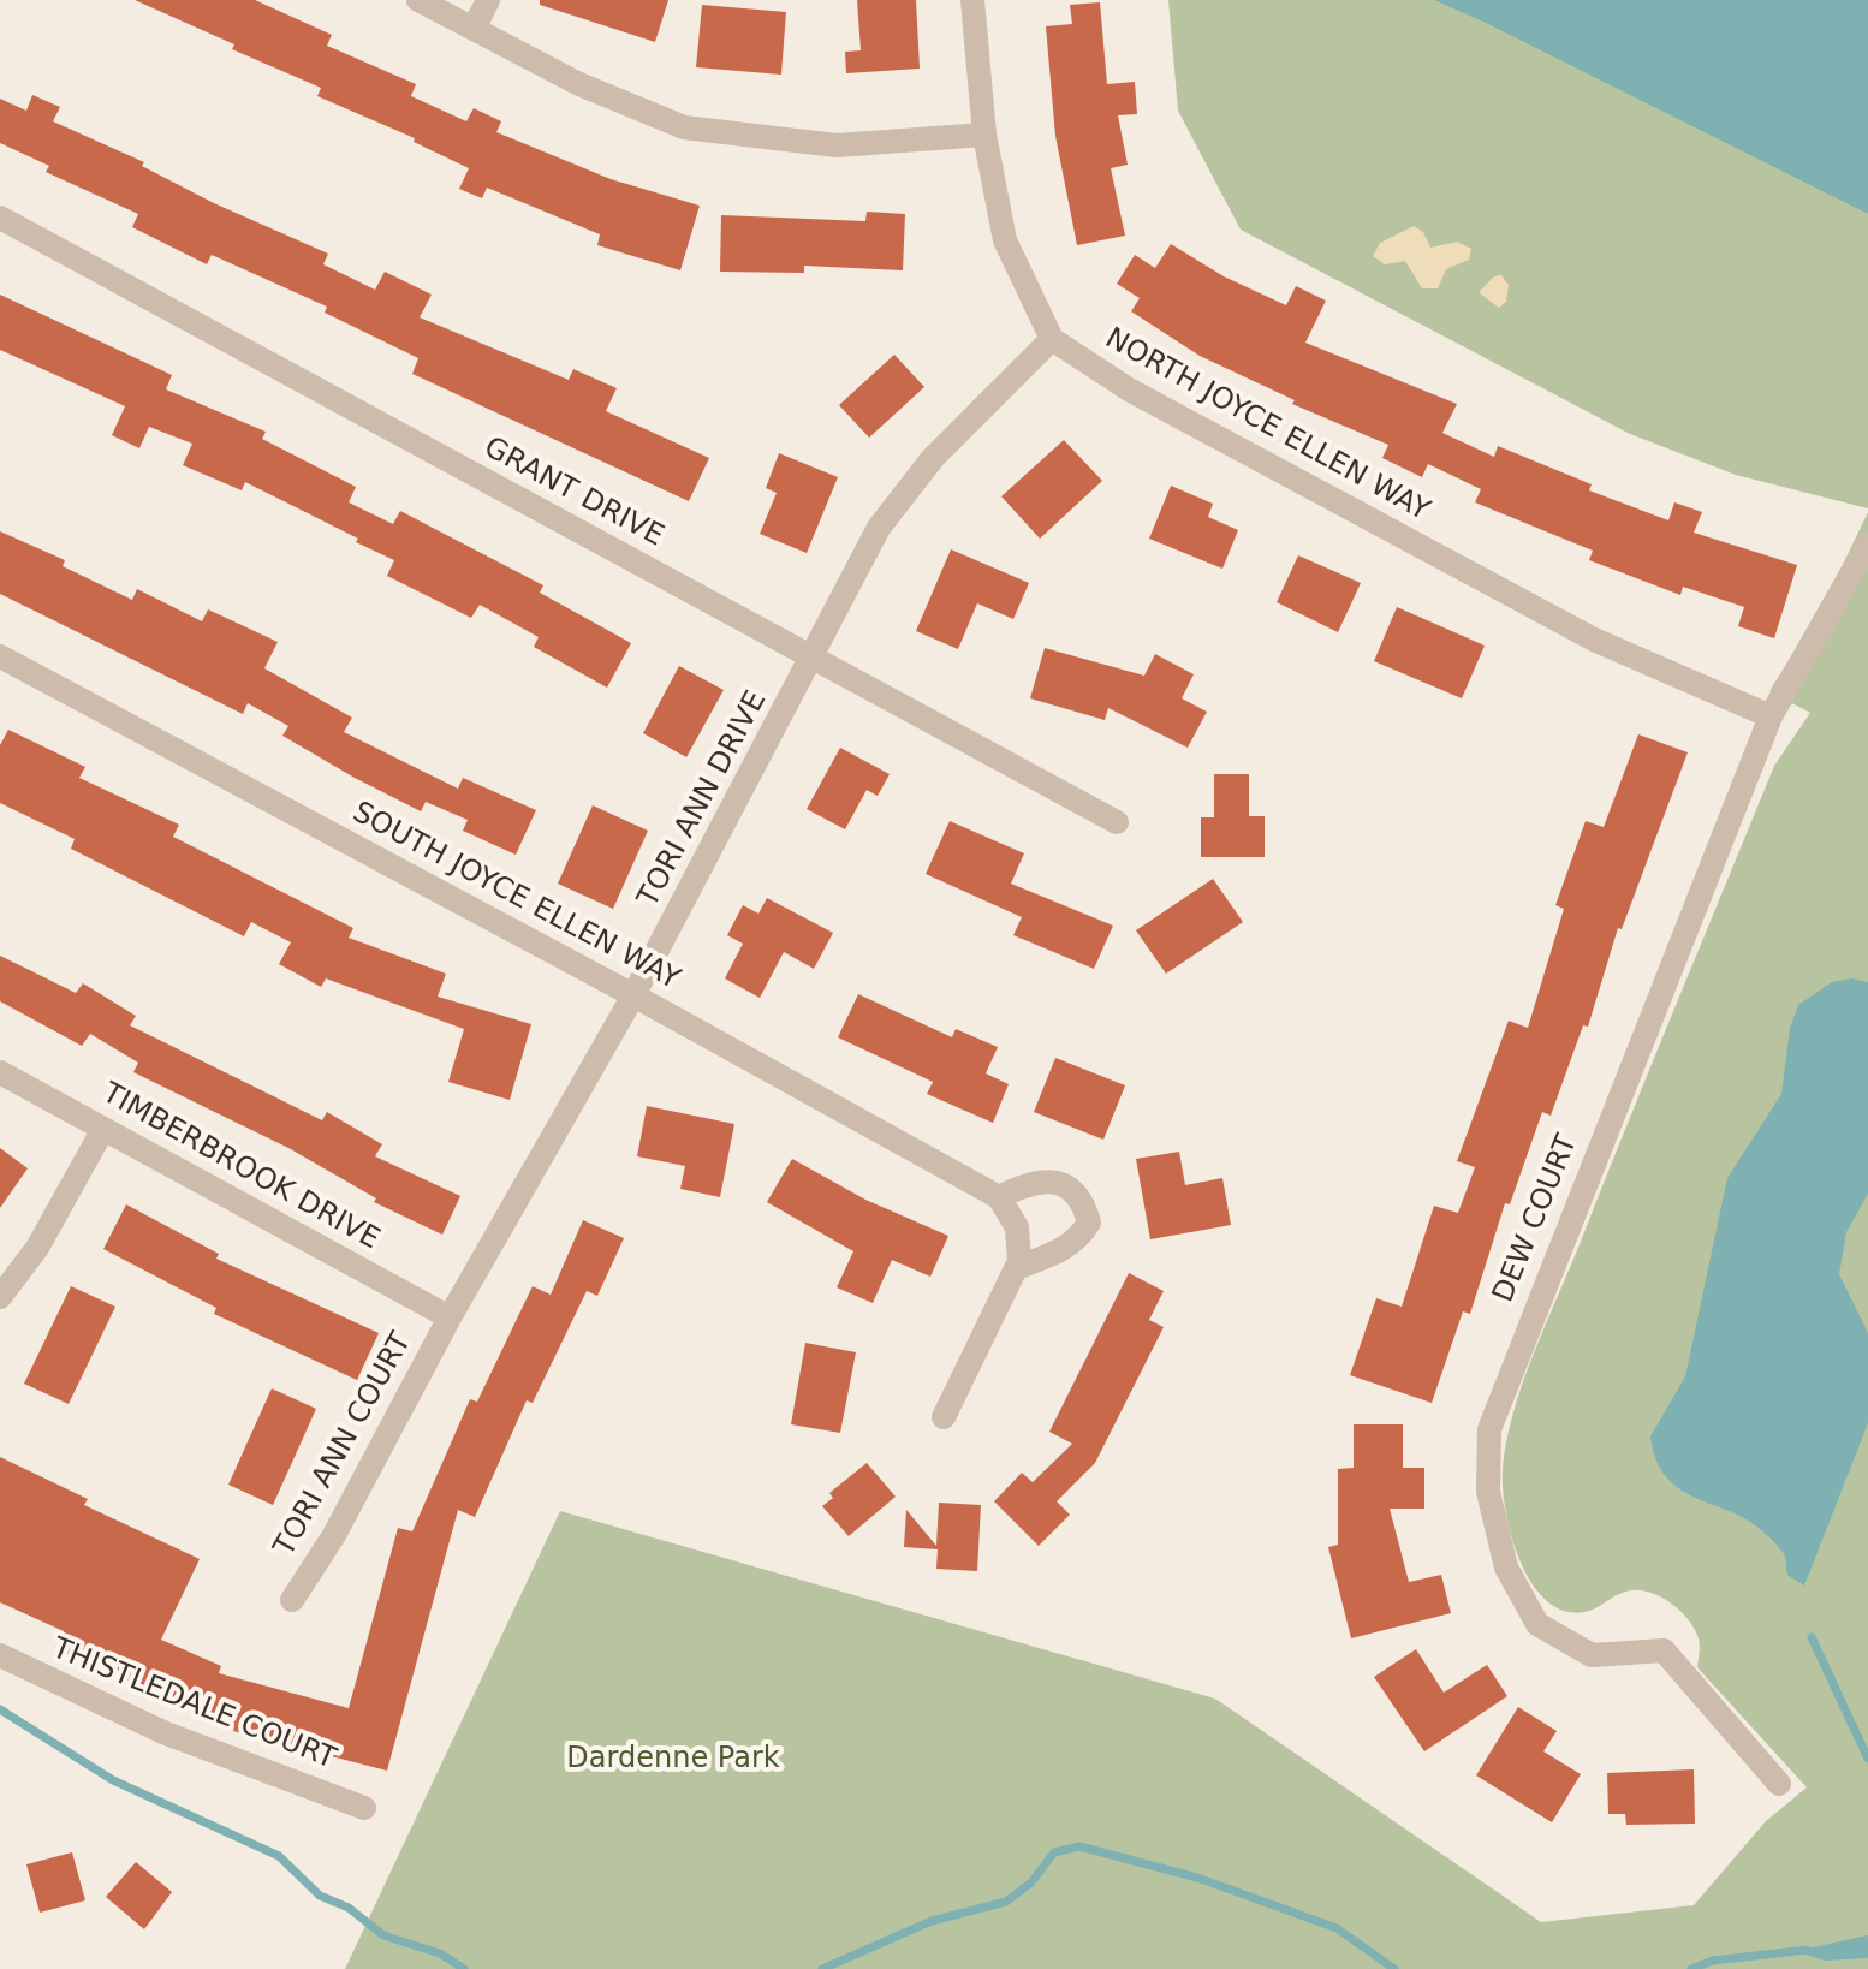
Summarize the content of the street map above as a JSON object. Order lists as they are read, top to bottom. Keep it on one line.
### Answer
{"streets":{"street":["NORTH JOYCE ELLEN WAY","GRANT DRIVE","TORI ANN DRIVE","SOUTH JOYCE ELLEN WAY","TIMBERBROOK DRIVE","DEW COURT","TORI ANN COURT","THISTLEDALE COURT"]},"crossings":[["NORTH JOYCE ELLEN WAY","TORI ANN DRIVE"],["NORTH JOYCE ELLEN WAY","DEW COURT"],["GRANT DRIVE","TORI ANN DRIVE"],["TORI ANN DRIVE","SOUTH JOYCE ELLEN WAY"],["TORI ANN DRIVE","TIMBERBROOK DRIVE"],["TORI ANN DRIVE","TORI ANN COURT"],["TIMBERBROOK DRIVE","TORI ANN COURT"]],"parks":["Dardenne Park"]}
